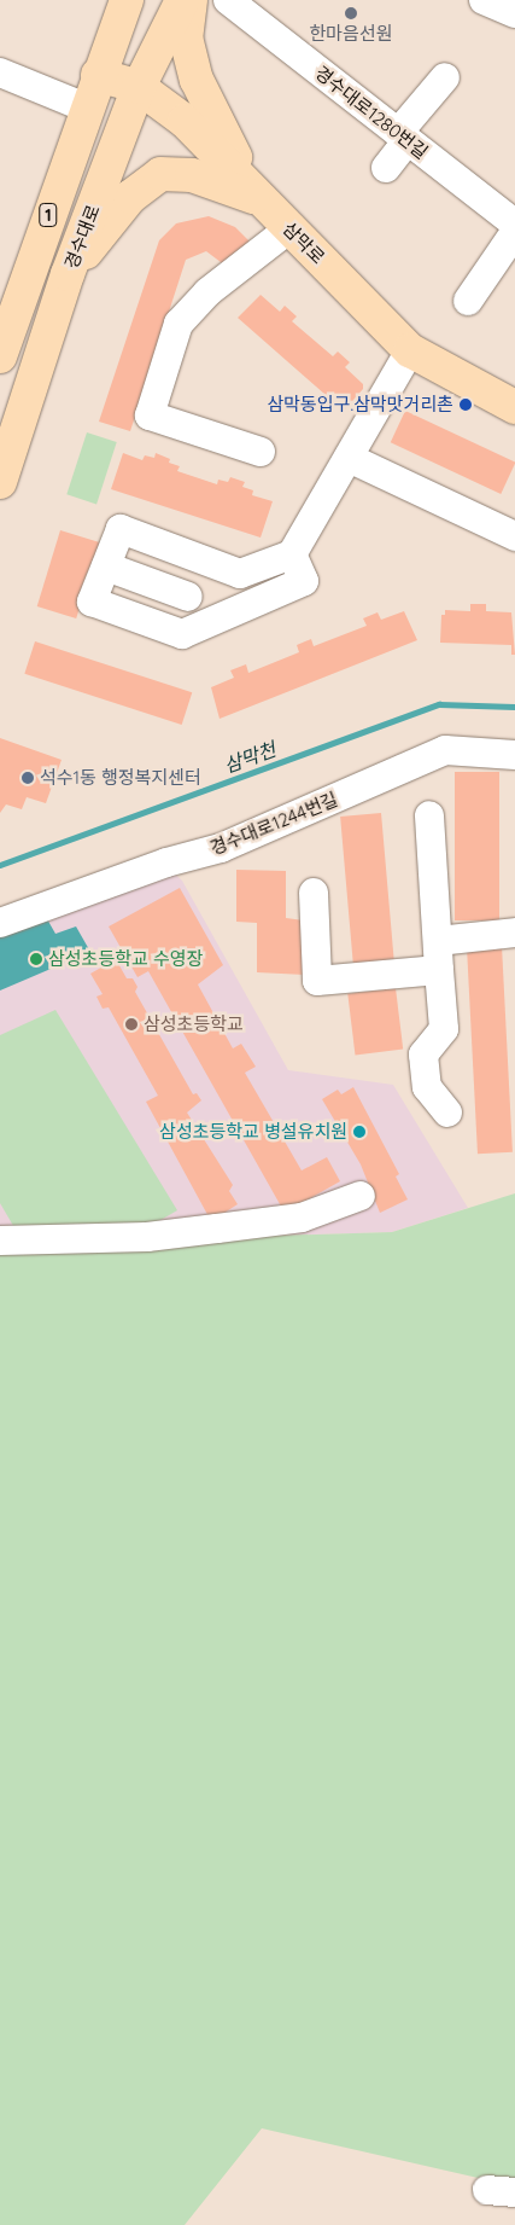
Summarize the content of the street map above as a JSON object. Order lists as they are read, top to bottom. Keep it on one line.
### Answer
{"streets":{"main road":["1","경수대로","삼막로"],"street":["경수대로1280번길","경수대로1244번길"]},"crossings":[["경수대로","삼막로"]],"water":["삼막천"],"places":["한마음선원","삼막동입구.삼막맛거리촌","석수1동 행정복지센터","삼성초등학교 수영장","삼성초등학교","삼성초등학교 병설유치원"]}
